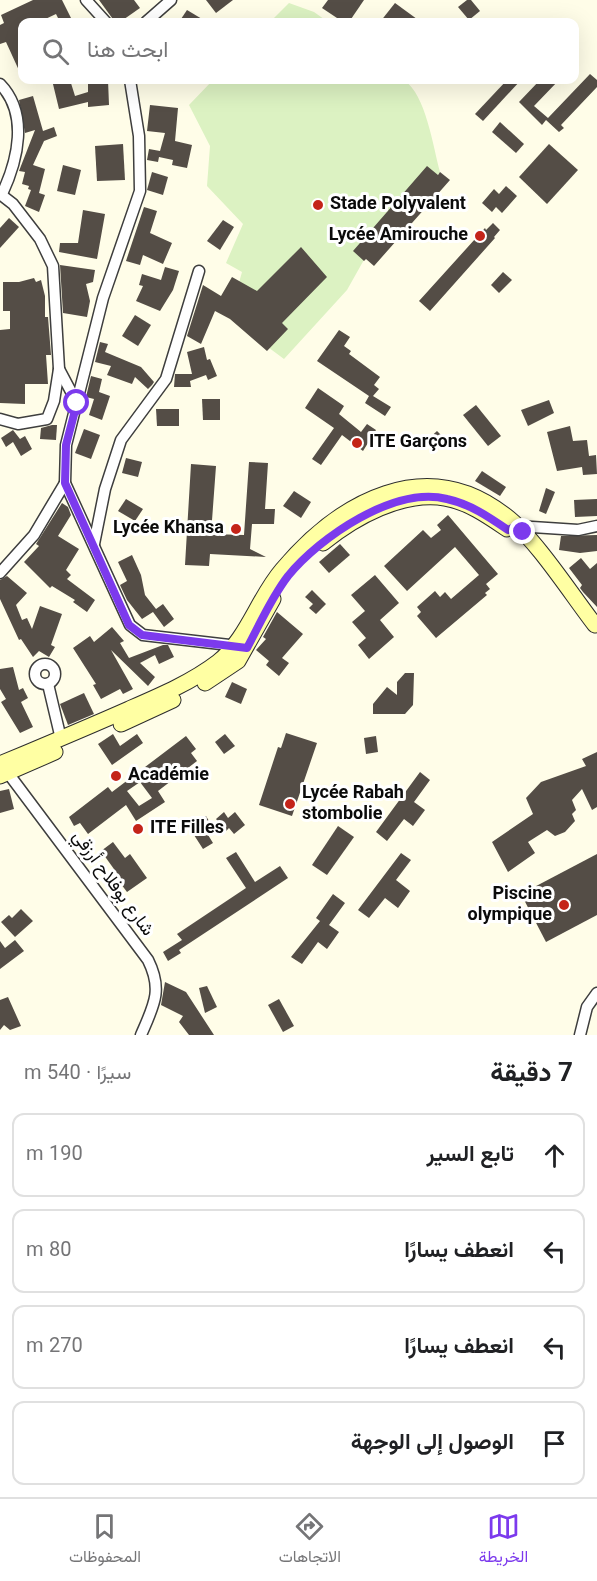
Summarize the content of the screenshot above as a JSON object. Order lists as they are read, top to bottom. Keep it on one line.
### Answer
{"streets":{"street":["شارع بوفلاح أرزقي"]},"places":["Stade Polyvalent","Lycée Amirouche","ITE Garçons","Lycée Khansa","Académie","Lycée Rabah stombolie","ITE Filles","Piscine olympique"],"page":{"search":"ابحث هنا","heading":["7 دقيقة","سيرًا · 540 m"],"list":[["تابع السير","190 m"],["انعطف يسارًا","80 m"],["انعطف يسارًا","270 m"],"الوصول إلى الوجهة"],"nav":["الخريطة","الاتجاهات","المحفوظات"]}}
